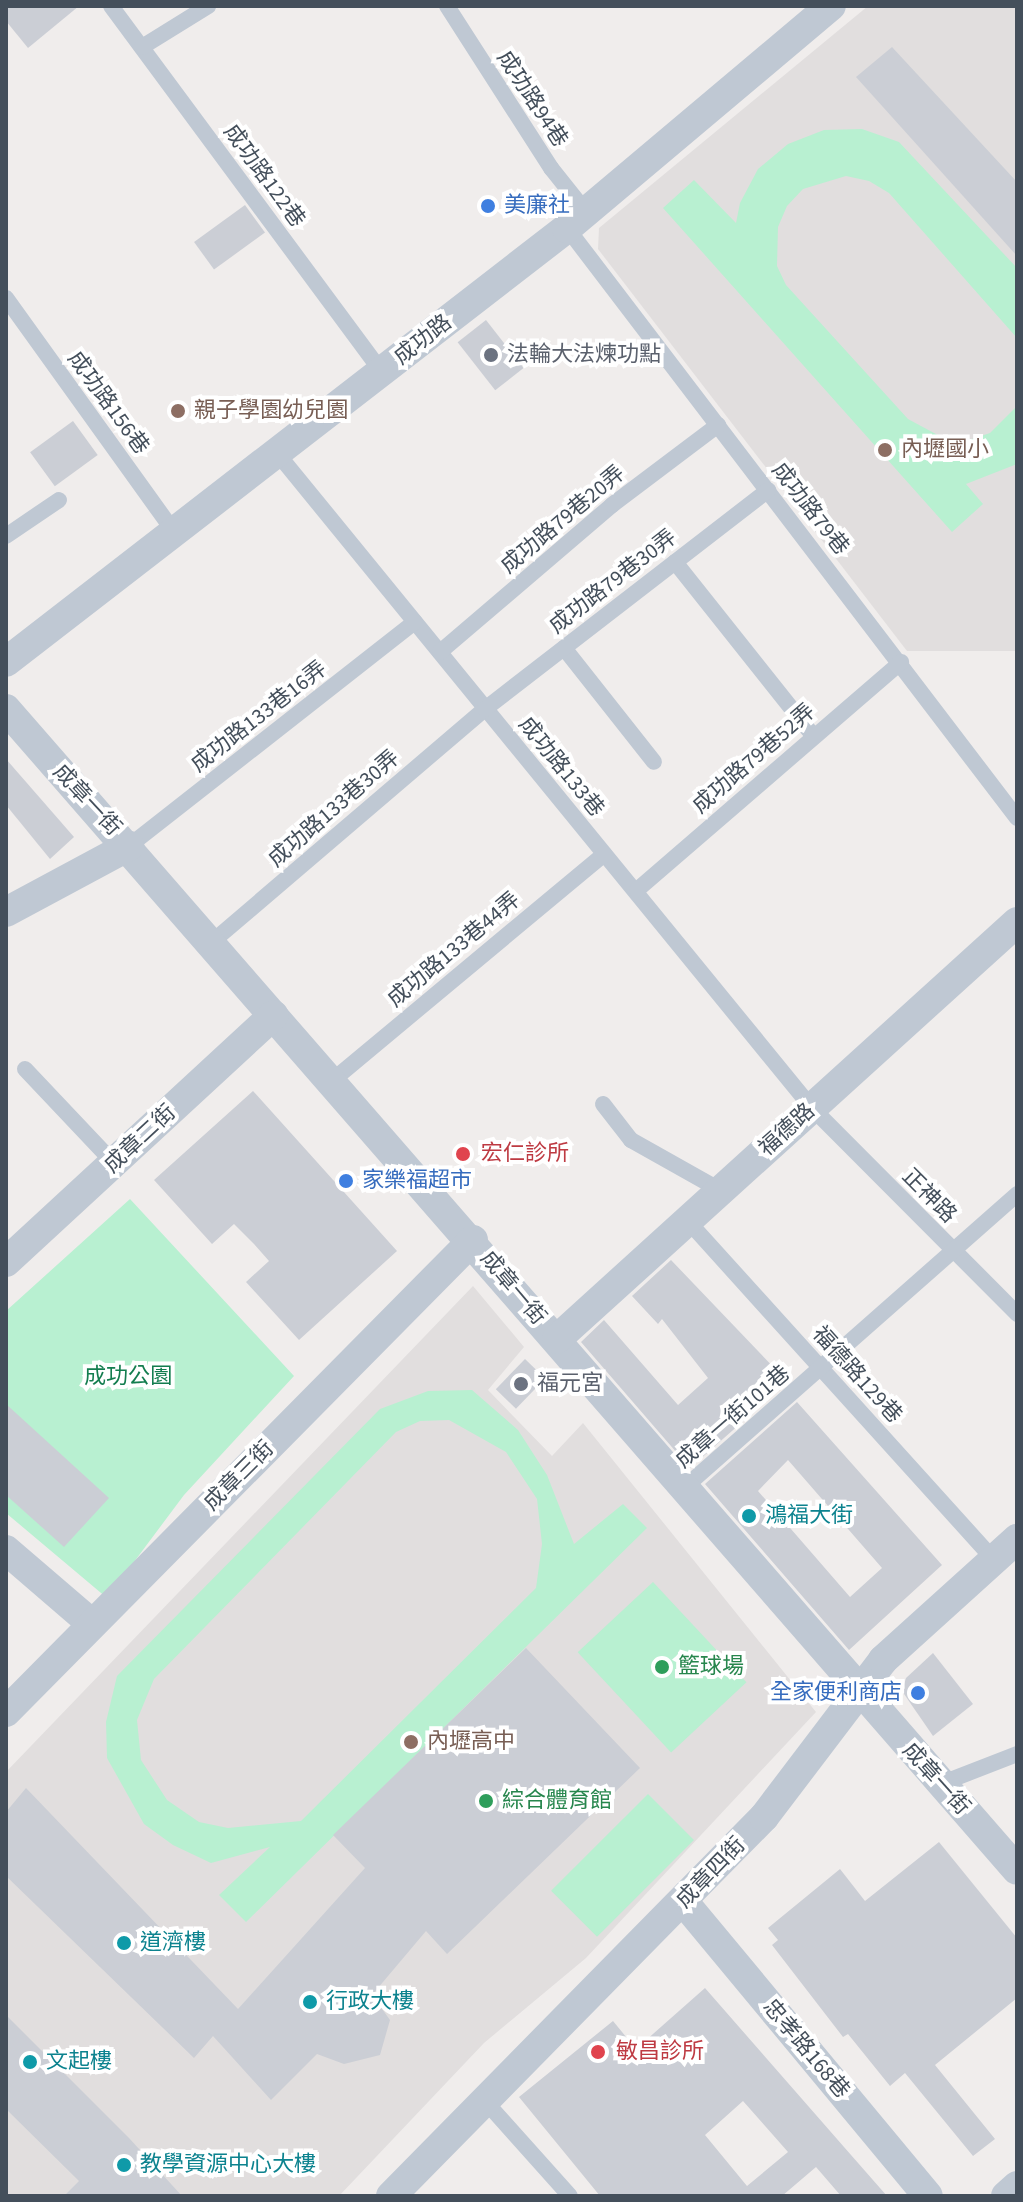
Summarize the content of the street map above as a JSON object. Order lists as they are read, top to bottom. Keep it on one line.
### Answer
{"streets":{"street":["成功路","成章一街","福德路","成章二街","成章三街","成章四街","忠孝路168巷"],"lane":["成功路94巷","成功路122巷","成功路156巷","成功路79巷","成功路79巷20弄","成功路79巷30弄","成功路133巷16弄","成功路79巷52弄","成功路133巷","成功路133巷30弄","成功路133巷44弄","正神路","福德路129巷","成章一街101巷"]},"crossings":[["成功路94巷","成功路"],["成功路94巷","成功路79巷"],["成功路122巷","成功路"],["成功路","成功路156巷"],["成功路","成功路79巷"],["成功路","成功路133巷"],["成功路79巷","成功路79巷20弄"],["成功路79巷","成功路79巷30弄"],["成功路79巷","成功路79巷52弄"],["成功路79巷20弄","成功路133巷"],["成功路79巷30弄","成功路133巷"],["成功路79巷30弄","成功路133巷30弄"],["成功路133巷16弄","成功路133巷"],["成功路133巷16弄","成章一街"],["成功路79巷52弄","成功路133巷"],["成功路133巷","成功路133巷30弄"],["成功路133巷","成功路133巷44弄"],["成功路133巷","福德路"],["成功路133巷","正神路"],["成章一街","成功路133巷30弄"],["成章一街","成功路133巷44弄"],["成章一街","福德路"],["成章一街","成章二街"],["成章一街","成章一街101巷"],["成章一街","成章三街"],["成章一街","成章四街"],["福德路","正神路"],["福德路","福德路129巷"],["正神路","成章一街101巷"],["福德路129巷","成章一街101巷"],["福德路129巷","成章四街"],["成章四街","忠孝路168巷"]],"parks":["成功公園"],"places":["美廉社","法輪大法煉功點","親子學園幼兒園","內壢國小","宏仁診所","家樂福超市","福元宮","鴻福大街","籃球場","全家便利商店","內壢高中","綜合體育館","道濟樓","行政大樓","敏昌診所","文起樓","教學資源中心大樓"]}
